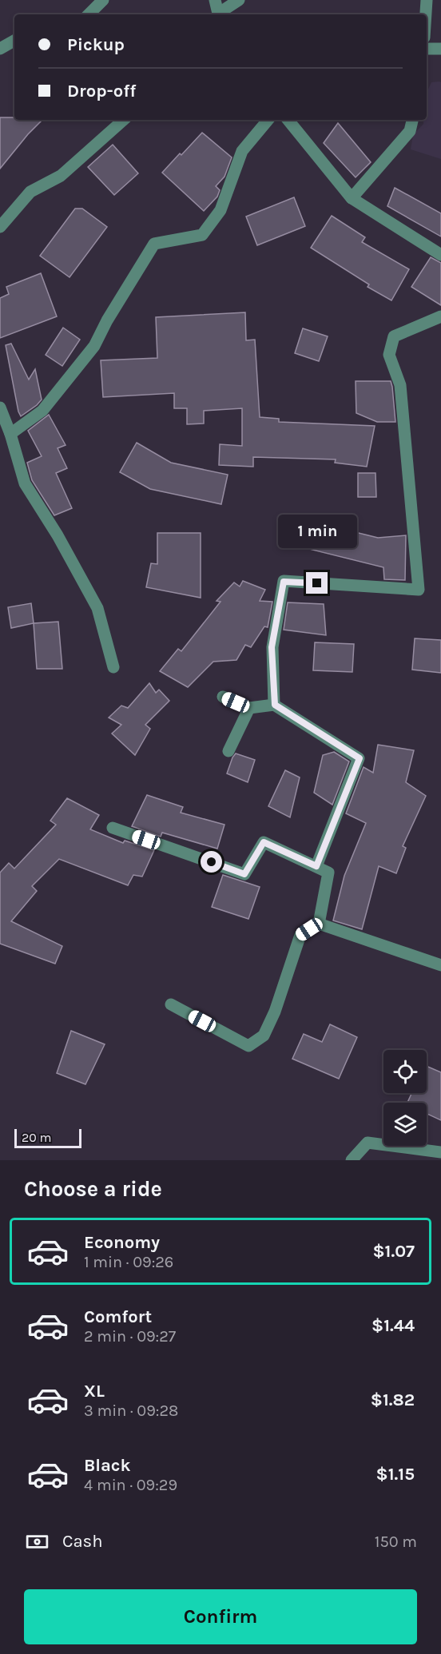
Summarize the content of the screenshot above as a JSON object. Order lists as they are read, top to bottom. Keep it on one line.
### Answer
{"scale_bar":"20 m","page":{"banner":["Pickup","Drop-off"],"bubble":"1 min","scale":"20 m","heading":"Choose a ride","list":[{"name":"Economy","note":"1 min · 09:26","value":"$1.07"},{"name":"Comfort","note":"2 min · 09:27","value":"$1.44"},{"name":"XL","note":"3 min · 09:28","value":"$1.82"},{"name":"Black","note":"4 min · 09:29","value":"$1.15"}],"pay":["Cash","150 m"],"buttons":"Confirm"}}
